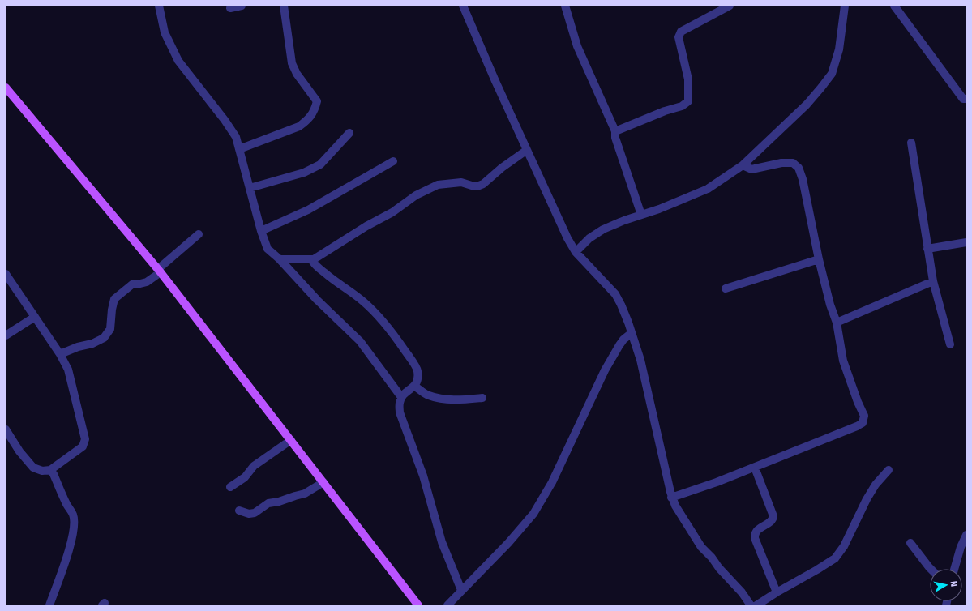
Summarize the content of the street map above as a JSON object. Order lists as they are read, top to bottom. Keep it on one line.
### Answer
{"north":"right"}
